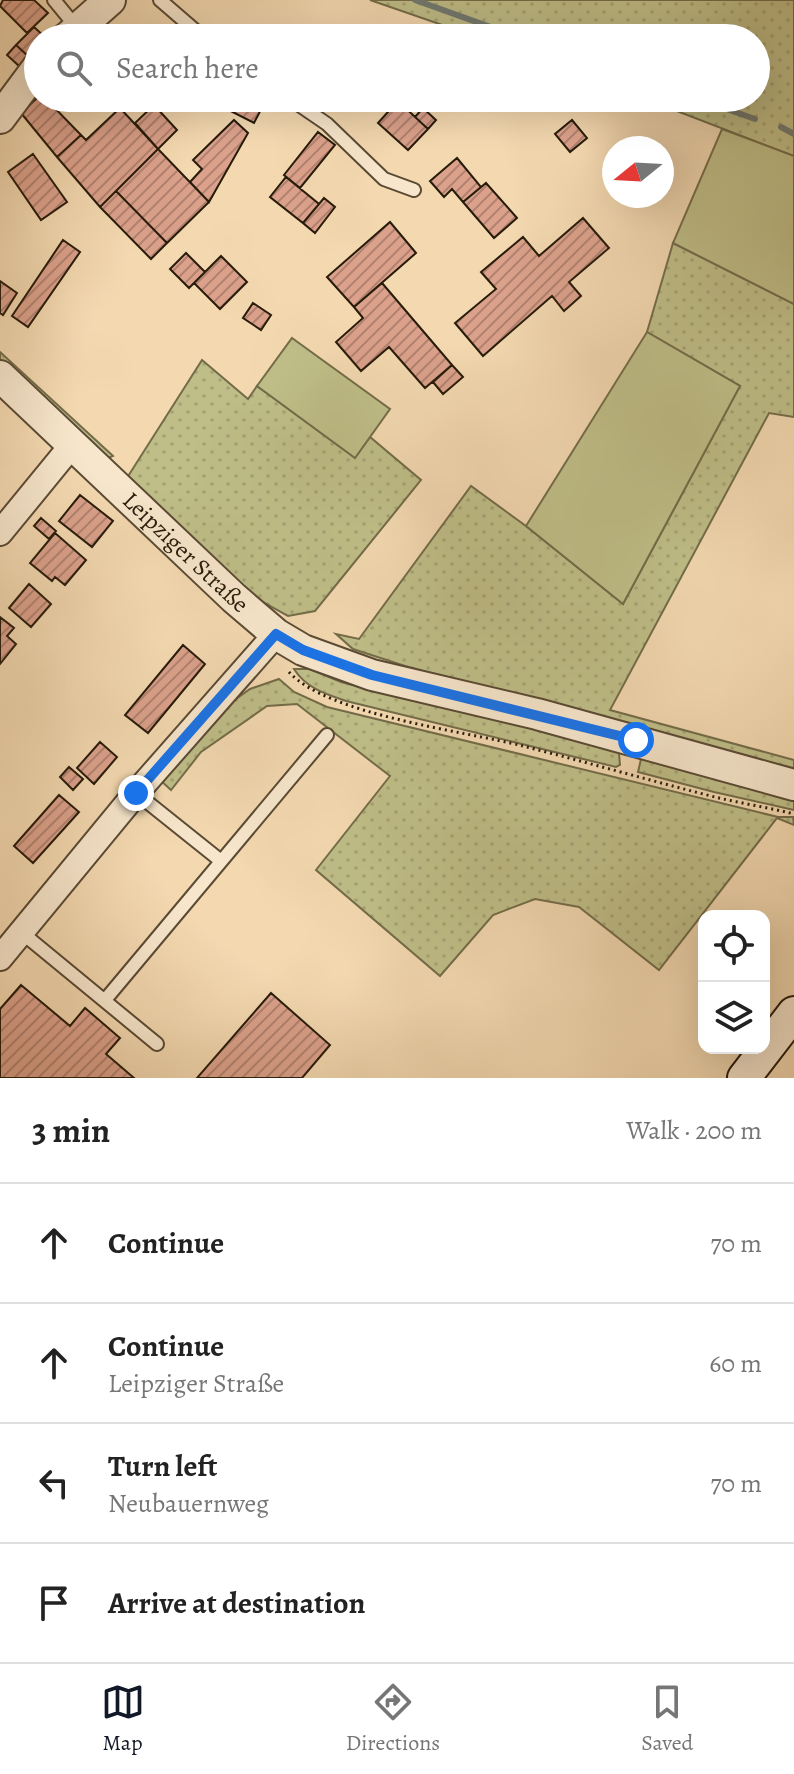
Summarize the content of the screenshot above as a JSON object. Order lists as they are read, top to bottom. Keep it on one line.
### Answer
{"streets":{"street":["Leipziger Straße"]},"north":"left","page":{"search":"Search here","heading":["3 min","Walk · 200 m"],"list":[["Continue","70 m"],["Continue","Leipziger Straße","60 m"],["Turn left","Neubauernweg","70 m"],"Arrive at destination"],"nav":["Map","Directions","Saved"]}}
